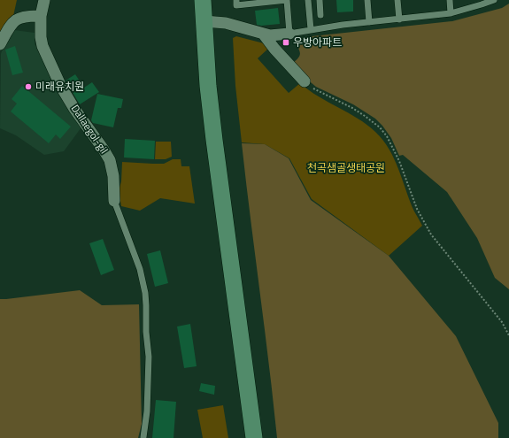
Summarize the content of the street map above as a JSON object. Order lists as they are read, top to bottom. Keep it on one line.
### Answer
{"streets":{"street":["Dallaegol-gil"]},"parks":["천곡샘골생태공원"],"places":{"transit":["우방아파트"],"other":["미래유치원"]}}
